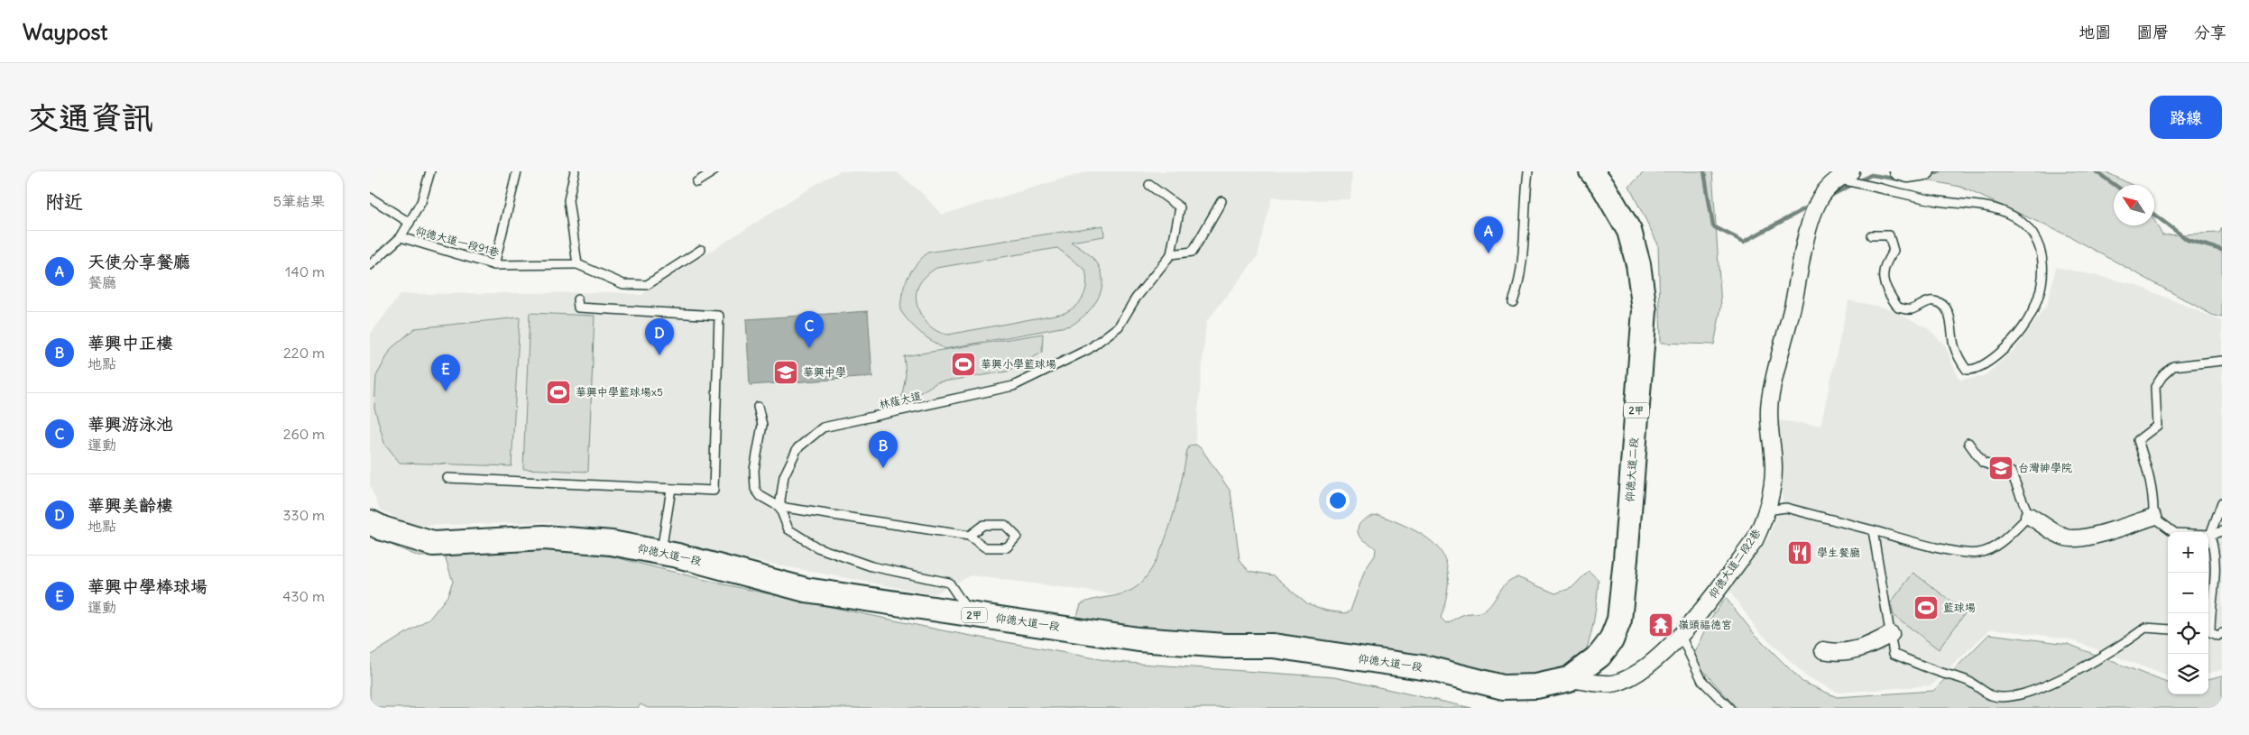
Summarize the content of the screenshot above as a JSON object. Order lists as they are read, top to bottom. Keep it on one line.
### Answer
{"streets":{"main road":["2甲","仰德大道二段","仰德大道一段"],"street":["仰德大道二段2巷"],"lane":["仰德大道一段91巷","林蔭大道"]},"crossings":[["仰德大道二段","仰德大道一段"],["仰德大道二段","仰德大道二段2巷"],["仰德大道一段","仰德大道二段2巷"]],"places":{"sports":["華興小學籃球場","華興中學籃球場x5","籃球場"],"school or university":["華興中學","台灣神學院"],"restaurant":["學生餐廳"],"temple":["嶺頭福德宮"]},"north":"top left","page":{"header":"Waypost","nav":["地圖","圖層","分享"],"buttons":"路線","title":"交通資訊","heading":["附近","5筆結果"],"pins":["A","C","D","E","B"],"list":[{"mark":"A","name":"天使分享餐廳","note":"餐廳","value":"140 m"},{"mark":"B","name":"華興中正樓","note":"地點","value":"220 m"},{"mark":"C","name":"華興游泳池","note":"運動","value":"260 m"},{"mark":"D","name":"華興美齡樓","note":"地點","value":"330 m"},{"mark":"E","name":"華興中學棒球場","note":"運動","value":"430 m"}],"map_buttons":["+","−"]}}
